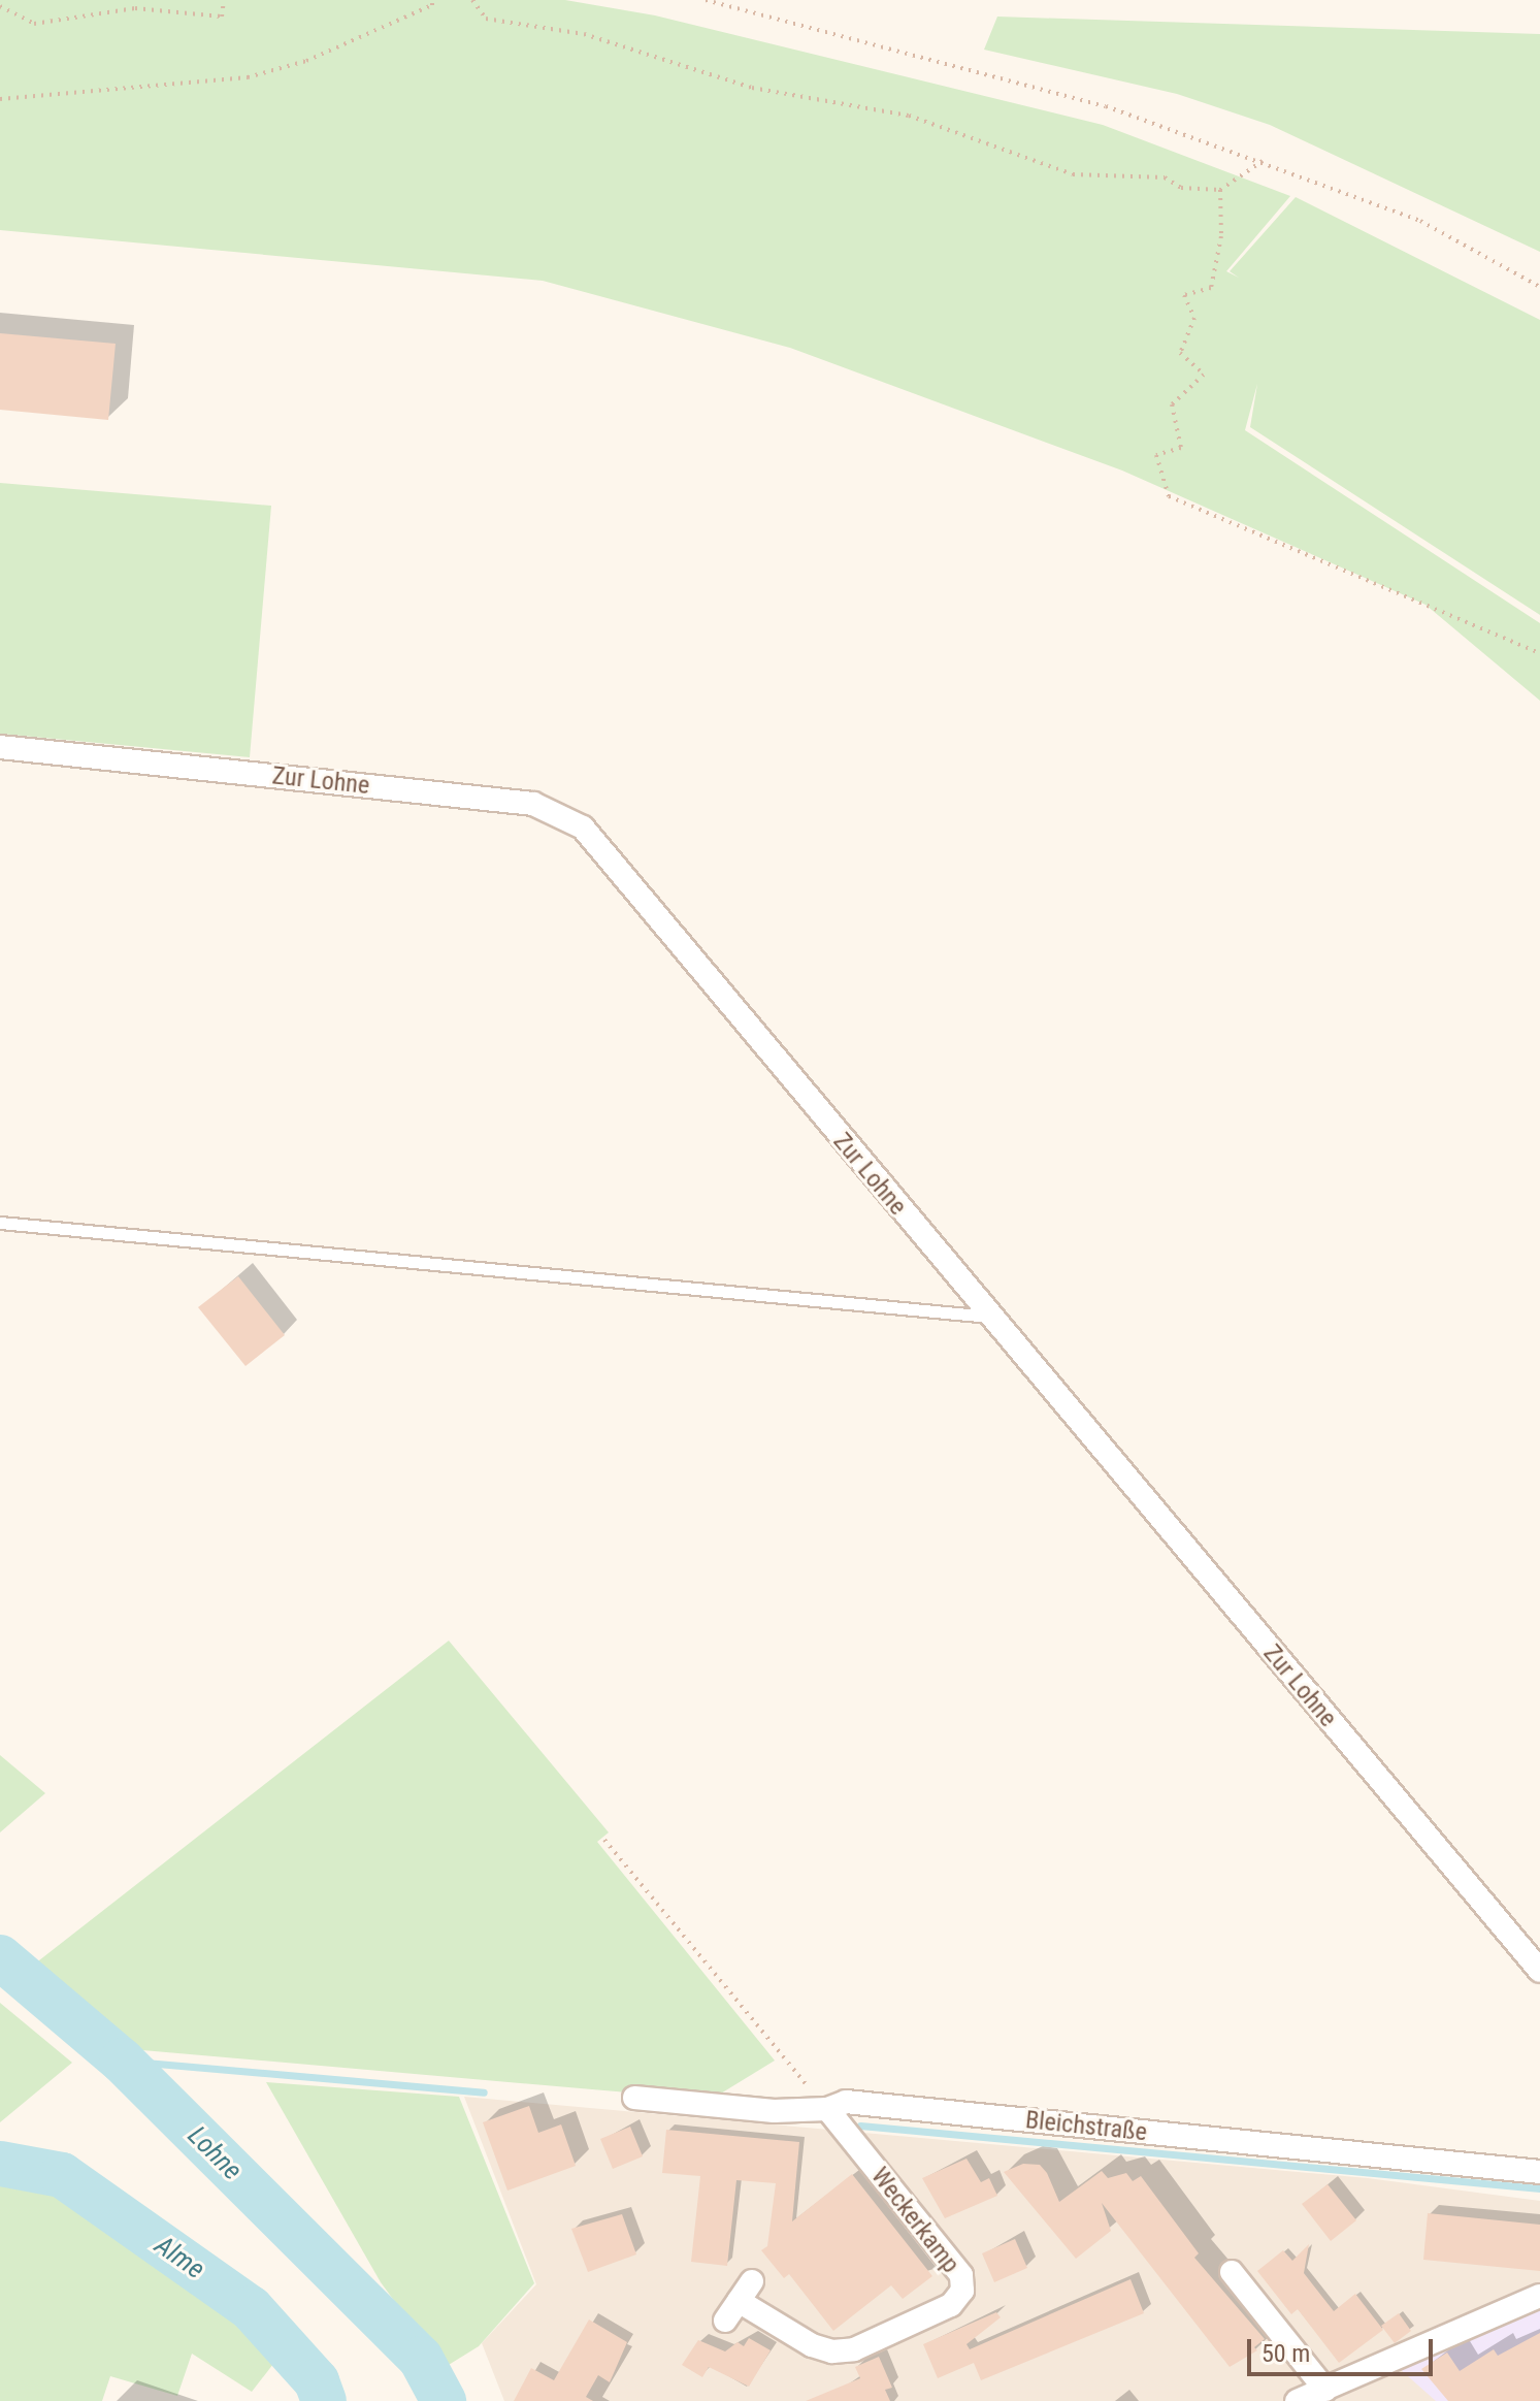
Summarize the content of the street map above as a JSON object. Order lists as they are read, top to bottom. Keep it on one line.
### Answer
{"streets":{"street":["Zur Lohne","Bleichstraße","Weckerkamp"]},"crossings":[["Bleichstraße","Weckerkamp"]],"water":["Lohne","Alme"],"scale_bar":"50 m"}
